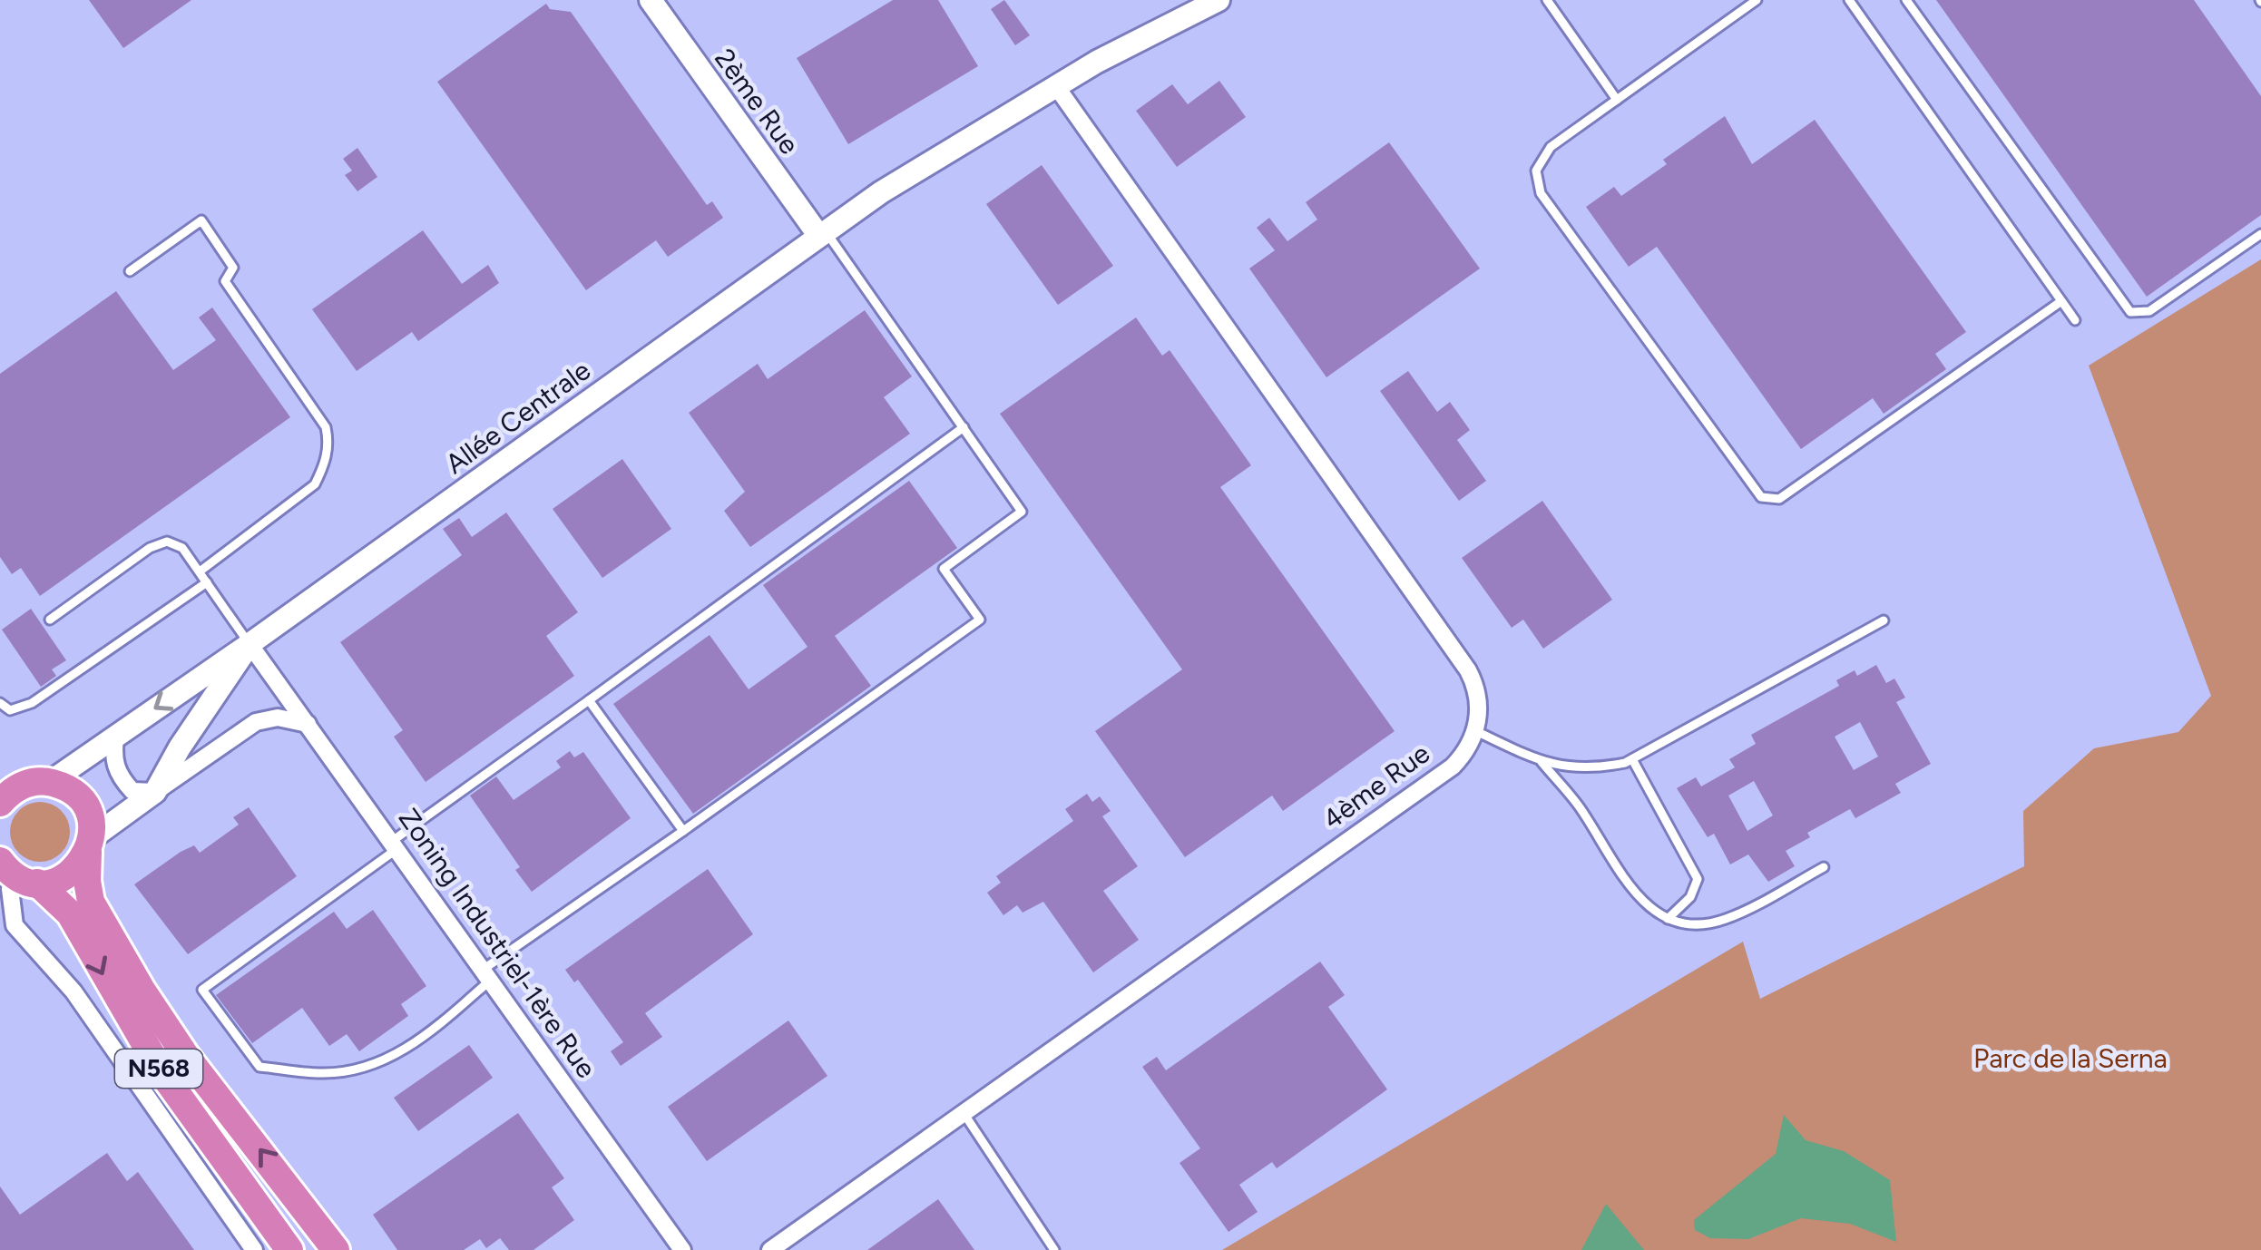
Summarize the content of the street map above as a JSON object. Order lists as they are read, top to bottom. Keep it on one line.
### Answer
{"streets":{"highway":["N568"],"street":["2ème Rue","Allée Centrale","4ème Rue","Zoning Industriel-1ère Rue"]},"crossings":[["2ème Rue","Allée Centrale"],["Allée Centrale","Zoning Industriel-1ère Rue"],["Allée Centrale","N568"]],"parks":["Parc de la Serna"]}
